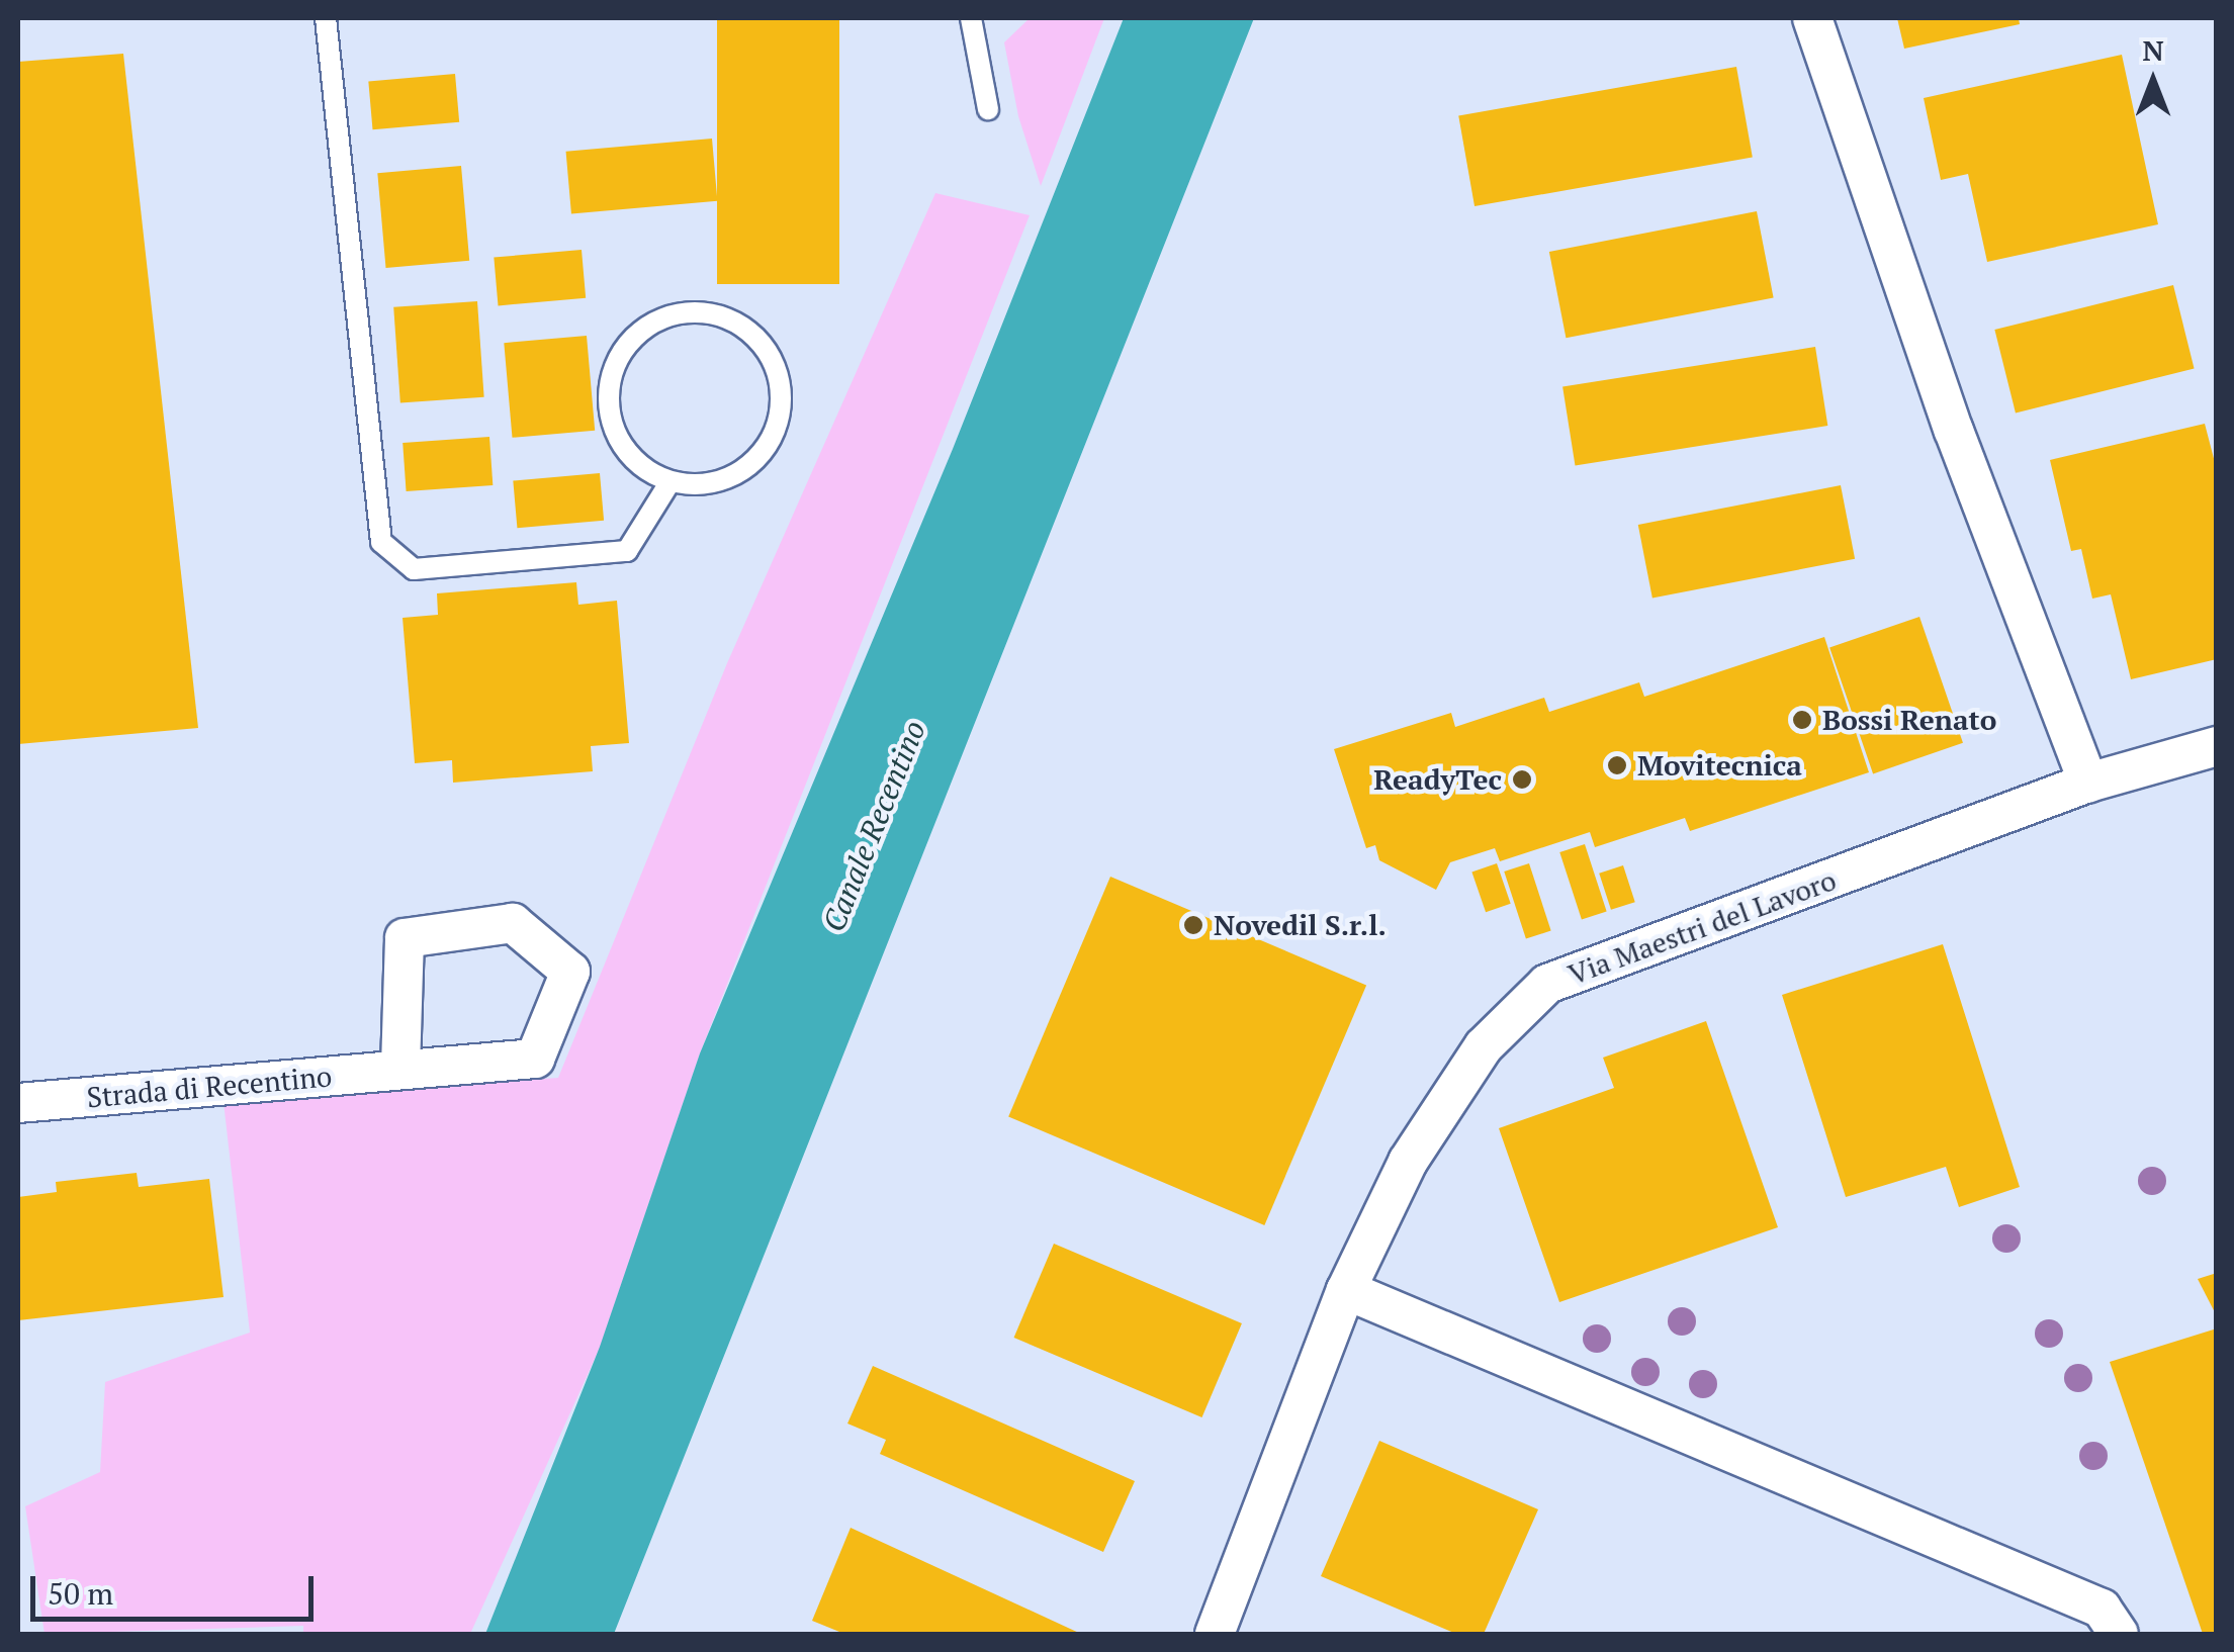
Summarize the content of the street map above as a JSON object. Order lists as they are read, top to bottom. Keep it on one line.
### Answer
{"streets":{"street":["Via Maestri del Lavoro","Strada di Recentino"]},"water":["Canale Recentino"],"places":["Bossi Renato","Movitecnica","ReadyTec","Novedil S.r.l."],"scale_bar":"50 m","north":"top"}
